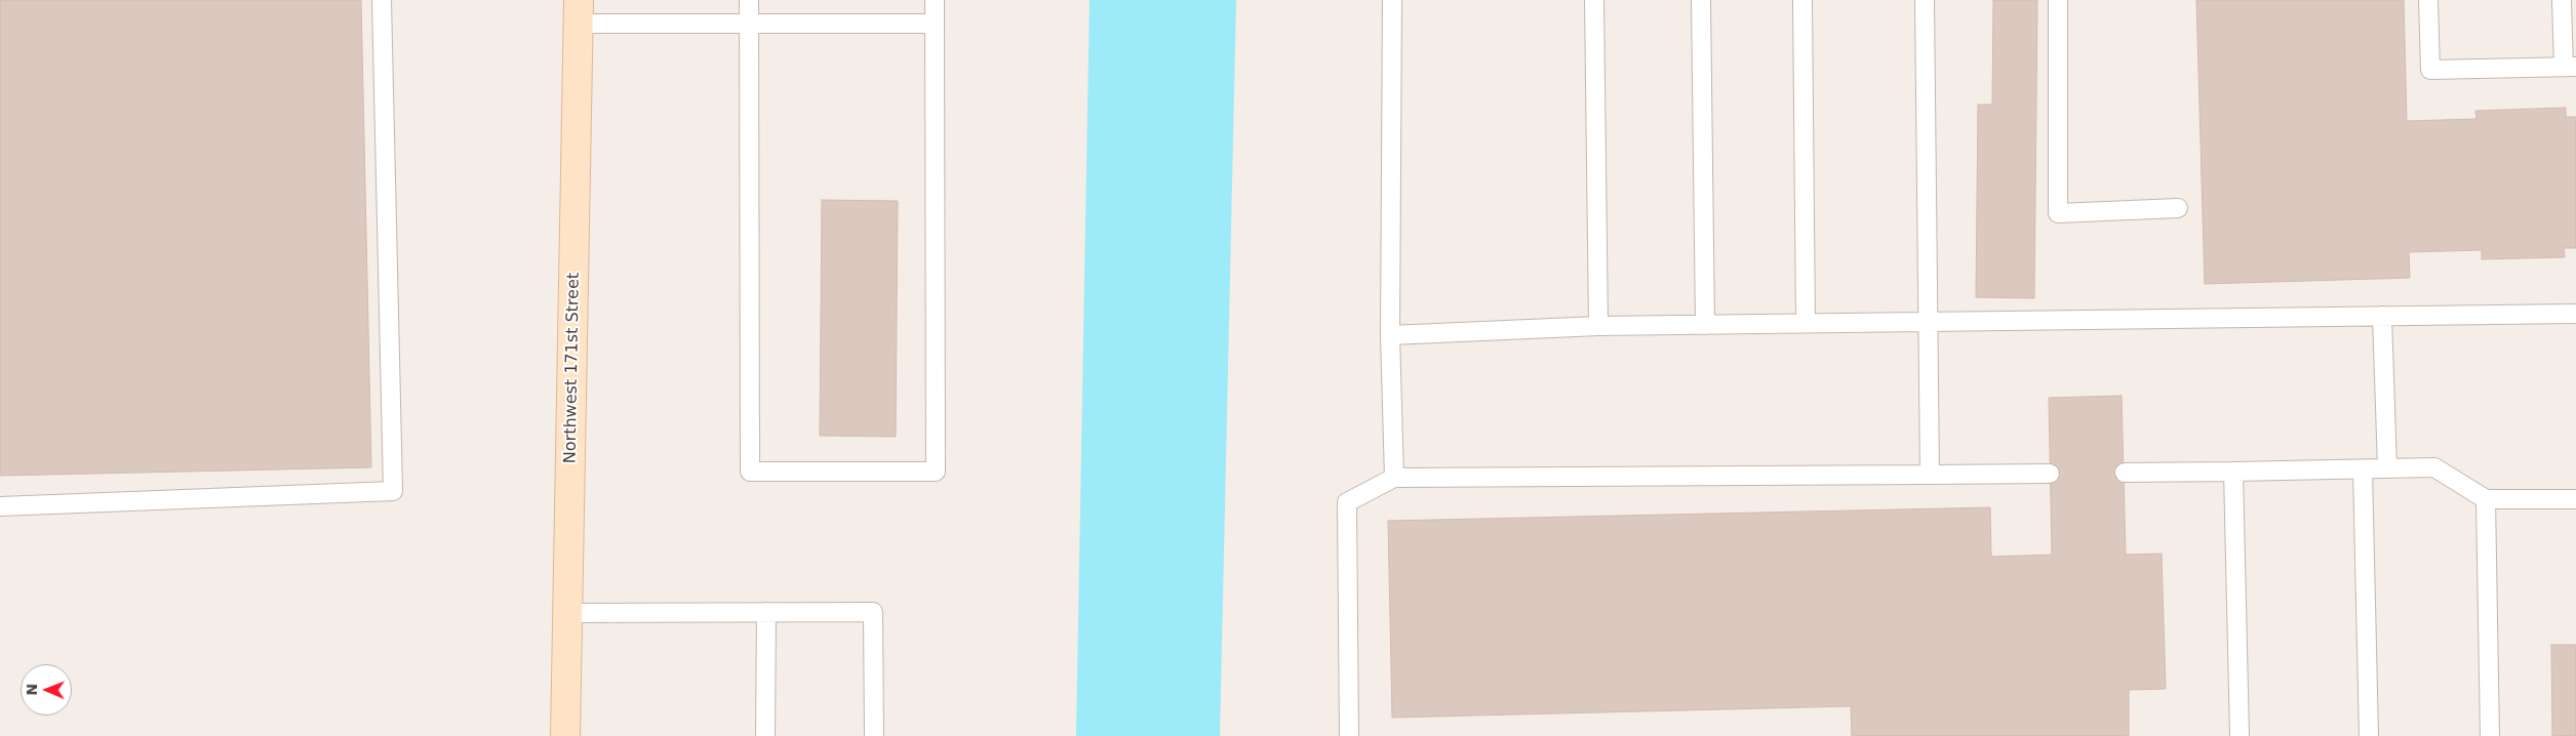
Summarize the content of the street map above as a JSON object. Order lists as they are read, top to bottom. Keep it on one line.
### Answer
{"streets":{"street":["Northwest 171st Street"]},"north":"left"}
